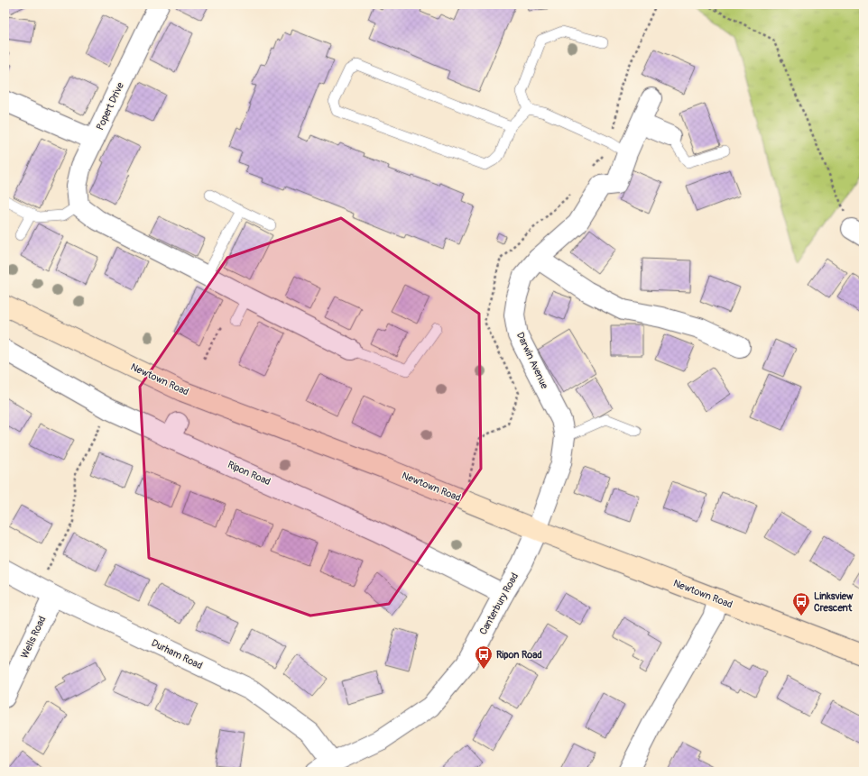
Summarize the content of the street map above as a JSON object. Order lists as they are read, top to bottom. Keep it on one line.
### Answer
{"streets":{"main road":["Newtown Road"],"street":["Popert Drive","Darwin Avenue","Ripon Road","Canterbury Road","Wells Road","Durham Road"]},"crossings":[["Darwin Avenue","Newtown Road"],["Darwin Avenue","Canterbury Road"],["Newtown Road","Canterbury Road"],["Ripon Road","Canterbury Road"],["Canterbury Road","Durham Road"],["Wells Road","Durham Road"]],"places":{"bus stop":["Linksview Crescent","Ripon Road"]}}
